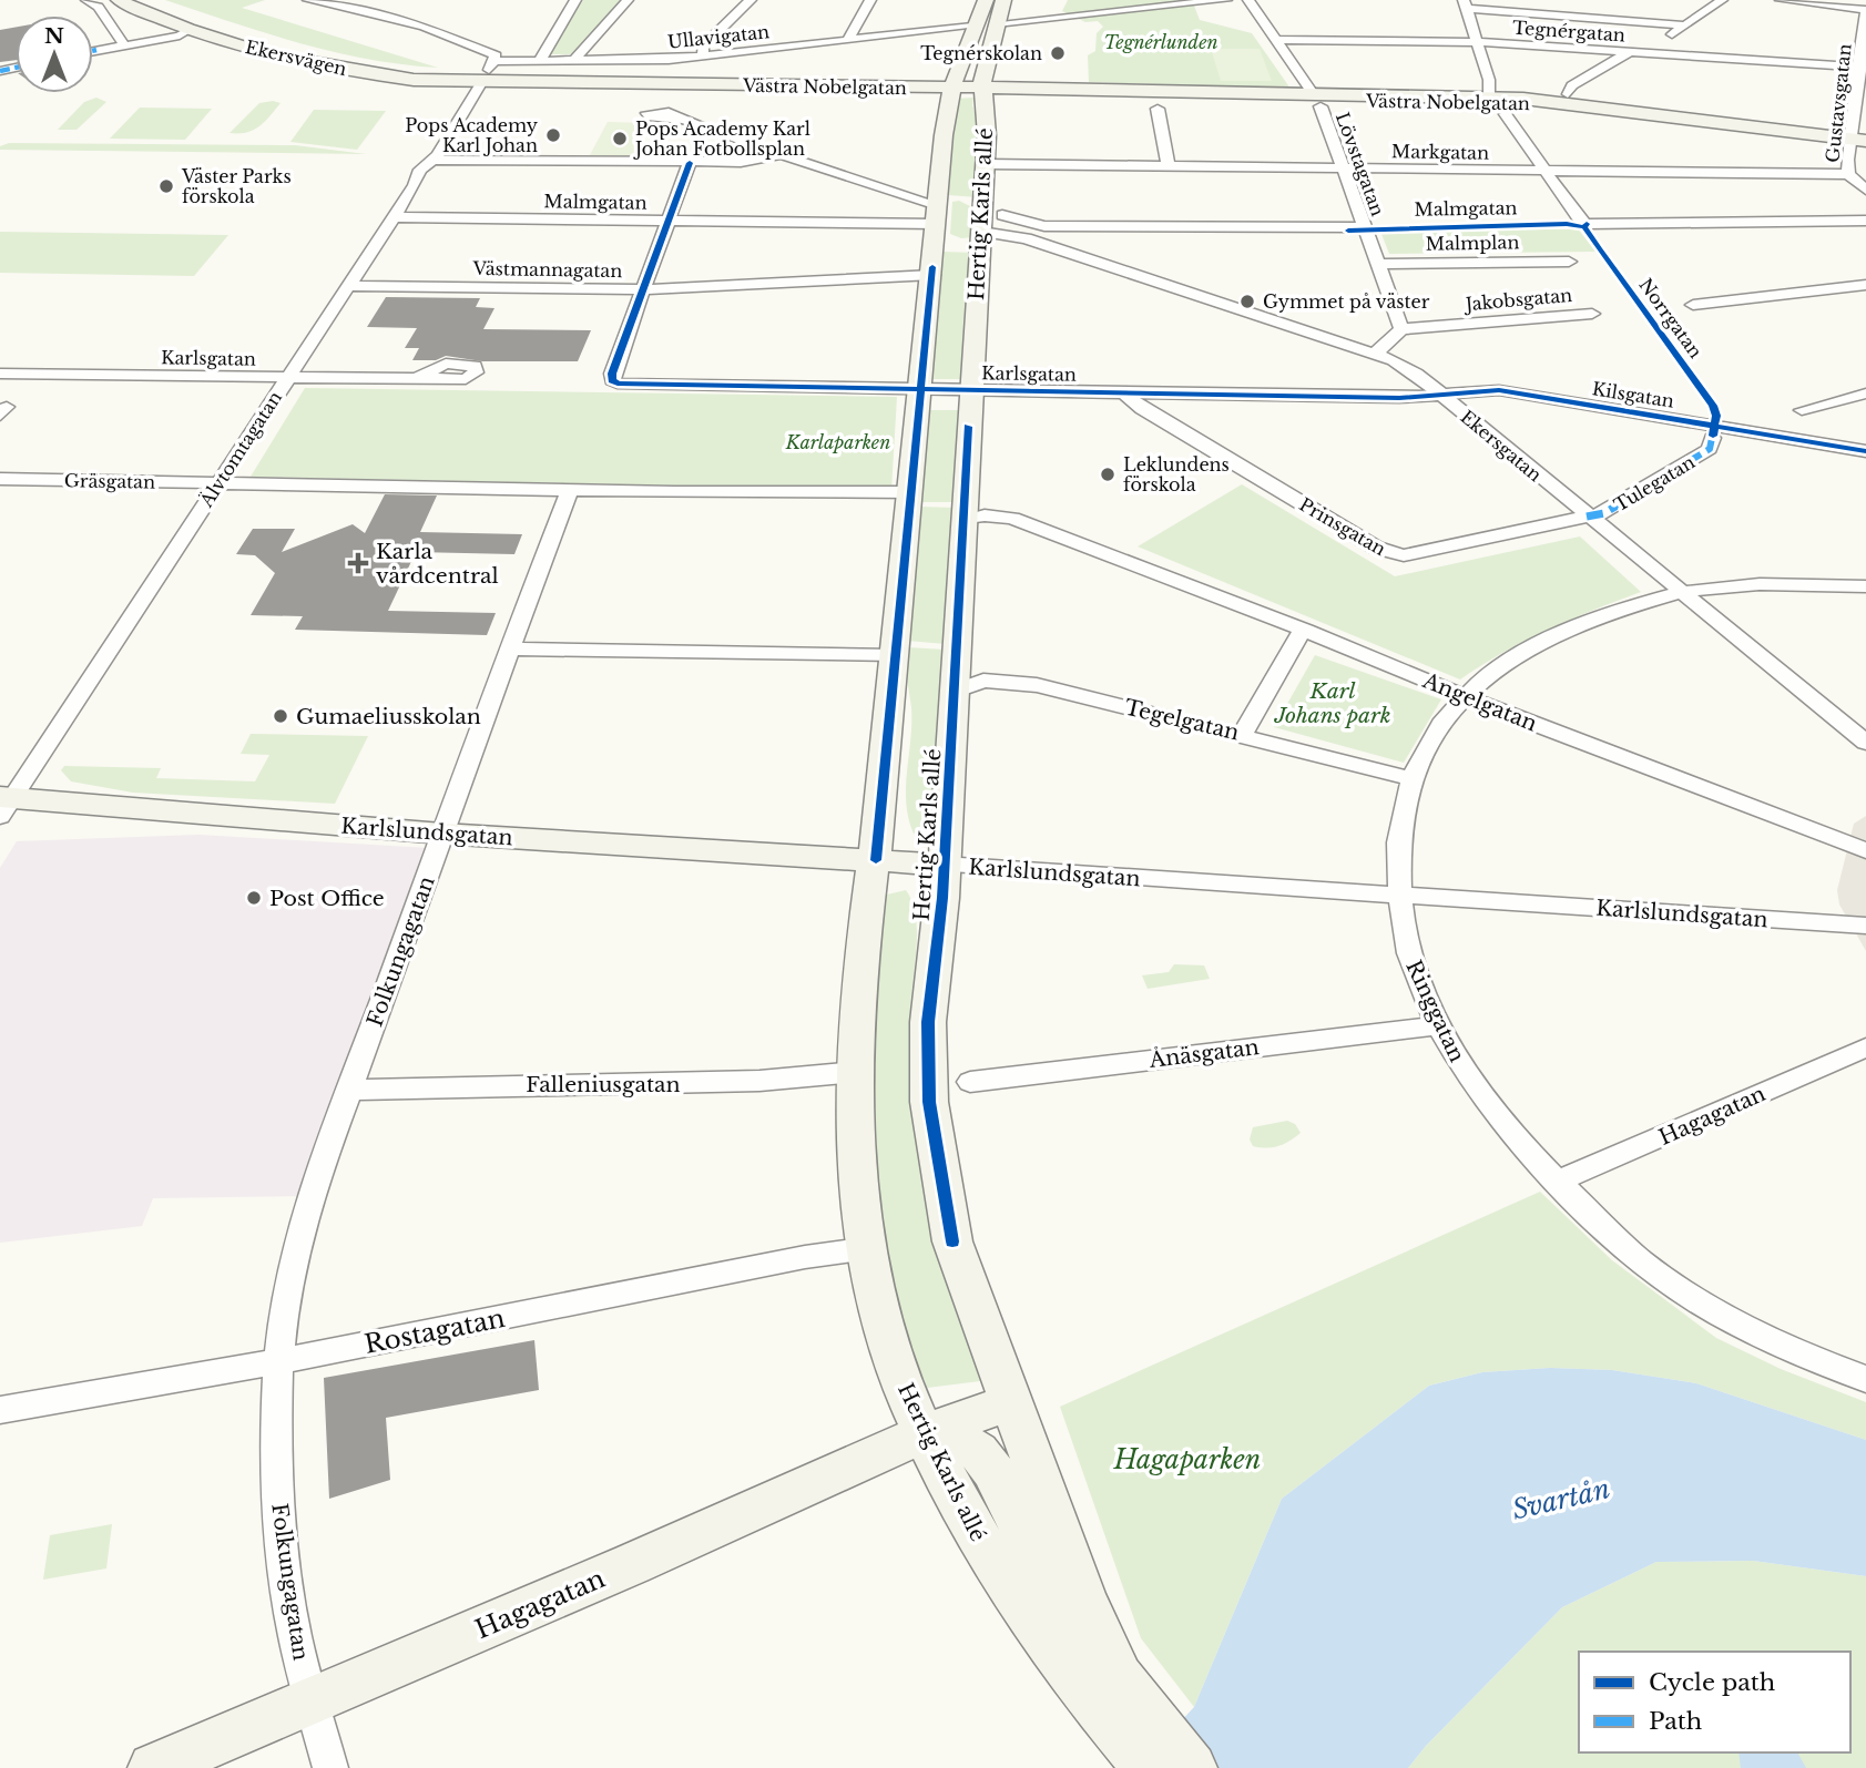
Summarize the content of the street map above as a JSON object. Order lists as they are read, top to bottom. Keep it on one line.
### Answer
{"streets":{"main road":["Ekersvägen","Västra Nobelgatan","Hertig Karls allé","Karlslundsgatan","Hagagatan"],"street":["Tegnérgatan","Ullavigatan","Gustavsgatan","Markgatan","Lövstagatan","Malmgatan","Malmplan","Västmannagatan","Jakobsgatan","Karlsgatan","Kilsgatan","Ekersgatan","Älvtomtagatan","Gräsgatan","Tulegatan","Prinsgatan","Angelgatan","Tegelgatan","Folkungagatan","Ringgatan","Ånäsgatan","Falleniusgatan","Rostagatan"],"cycle path":["Norrgatan"]},"crossings":[["Tegnérgatan","Gustavsgatan"],["Tegnérgatan","Lövstagatan"],["Ullavigatan","Ekersvägen"],["Ullavigatan","Västra Nobelgatan"],["Ullavigatan","Hertig Karls allé"],["Ullavigatan","Älvtomtagatan"],["Ekersvägen","Västra Nobelgatan"],["Ekersvägen","Älvtomtagatan"],["Västra Nobelgatan","Gustavsgatan"],["Västra Nobelgatan","Lövstagatan"],["Västra Nobelgatan","Hertig Karls allé"],["Västra Nobelgatan","Älvtomtagatan"],["Gustavsgatan","Markgatan"],["Markgatan","Lövstagatan"],["Markgatan","Hertig Karls allé"],["Lövstagatan","Malmplan"],["Lövstagatan","Jakobsgatan"],["Malmgatan","Hertig Karls allé"],["Malmgatan","Ekersgatan"],["Malmgatan","Älvtomtagatan"],["Hertig Karls allé","Västmannagatan"],["Hertig Karls allé","Karlsgatan"],["Hertig Karls allé","Ekersgatan"],["Hertig Karls allé","Angelgatan"],["Hertig Karls allé","Tegelgatan"],["Hertig Karls allé","Karlslundsgatan"],["Hertig Karls allé","Falleniusgatan"],["Hertig Karls allé","Hagagatan"],["Hertig Karls allé","Rostagatan"],["Västmannagatan","Karlsgatan"],["Västmannagatan","Älvtomtagatan"],["Karlsgatan","Kilsgatan"],["Karlsgatan","Ekersgatan"],["Karlsgatan","Älvtomtagatan"],["Karlsgatan","Prinsgatan"],["Kilsgatan","Ekersgatan"],["Ekersgatan","Tulegatan"],["Ekersgatan","Prinsgatan"],["Ekersgatan","Ringgatan"],["Älvtomtagatan","Gräsgatan"],["Älvtomtagatan","Karlslundsgatan"],["Tulegatan","Prinsgatan"],["Angelgatan","Ringgatan"],["Tegelgatan","Ringgatan"],["Karlslundsgatan","Folkungagatan"],["Karlslundsgatan","Ringgatan"],["Folkungagatan","Falleniusgatan"],["Folkungagatan","Hagagatan"],["Folkungagatan","Rostagatan"],["Ringgatan","Ånäsgatan"],["Ringgatan","Hagagatan"]],"water":["Svartån"],"parks":["Tegnérlunden","Karlaparken","Karl Johans park","Hagaparken"],"places":{"other":["Tegnérskolan","Pops Academy Karl Johan","Pops Academy Karl Johan Fotbollsplan","Väster Parks förskola","Gymmet på väster","Leklundens förskola","Gumaeliusskolan","Post Office"],"health":["Karla vårdcentral"]},"legend":["Cycle path","Path"],"north":"top"}
